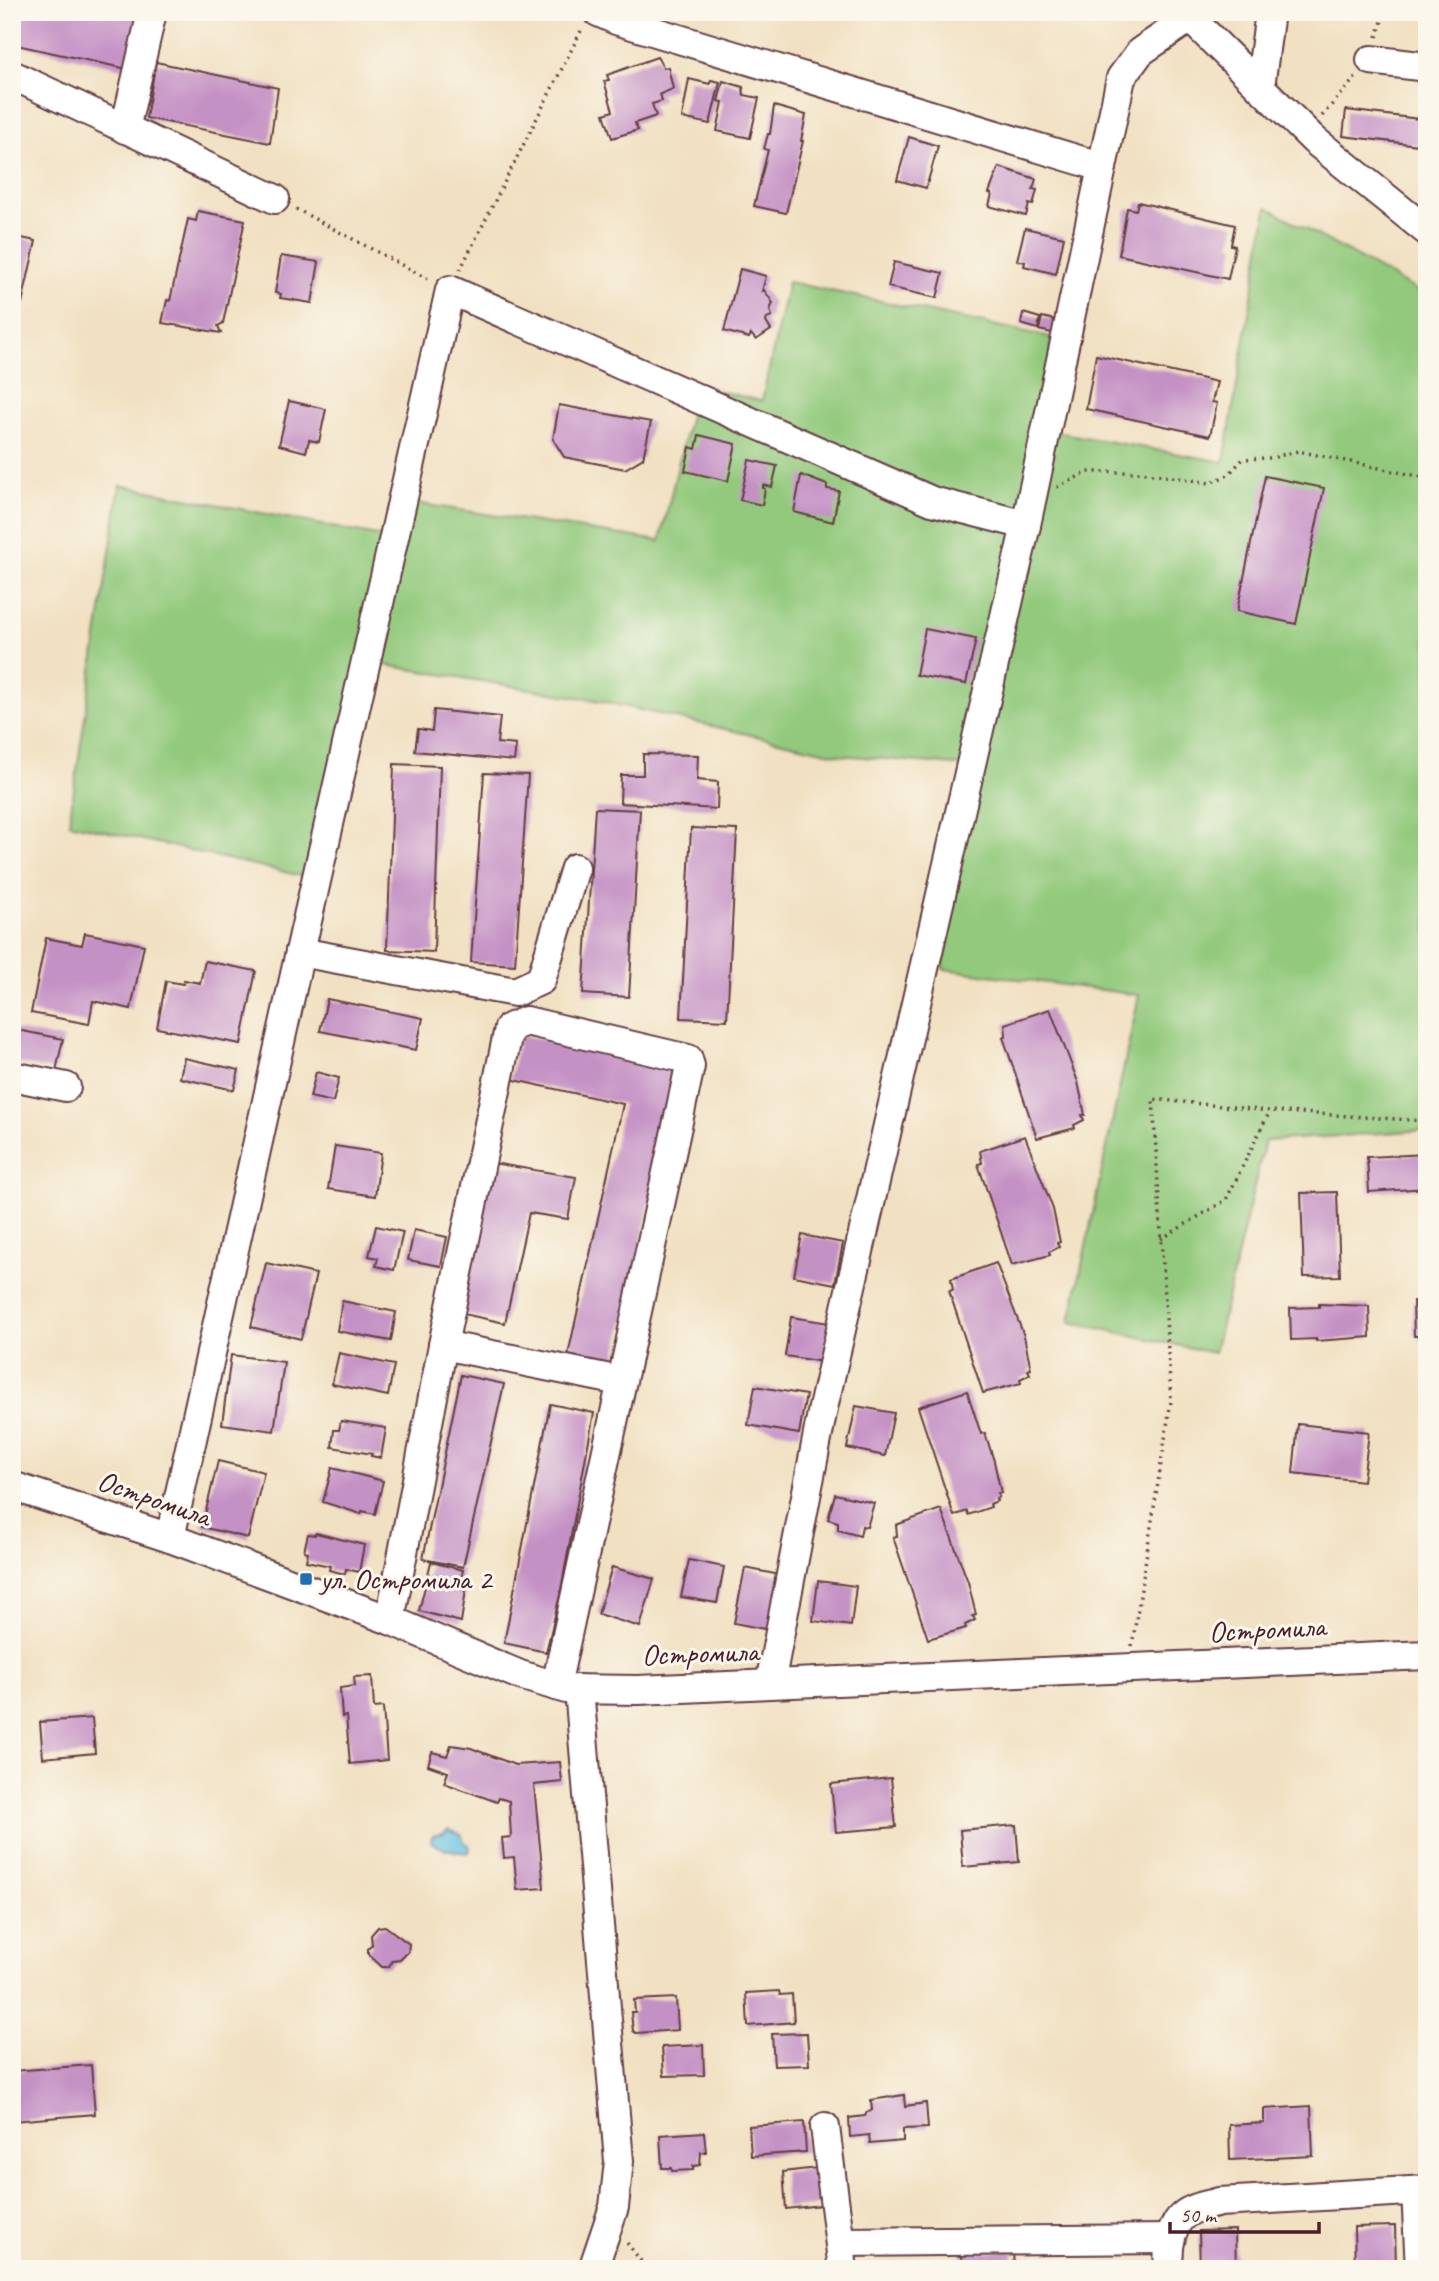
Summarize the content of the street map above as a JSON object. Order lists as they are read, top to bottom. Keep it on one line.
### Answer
{"streets":{"street":["Остромила"]},"places":{"transit":["ул. Остромила 2"]},"scale_bar":"50 m"}
